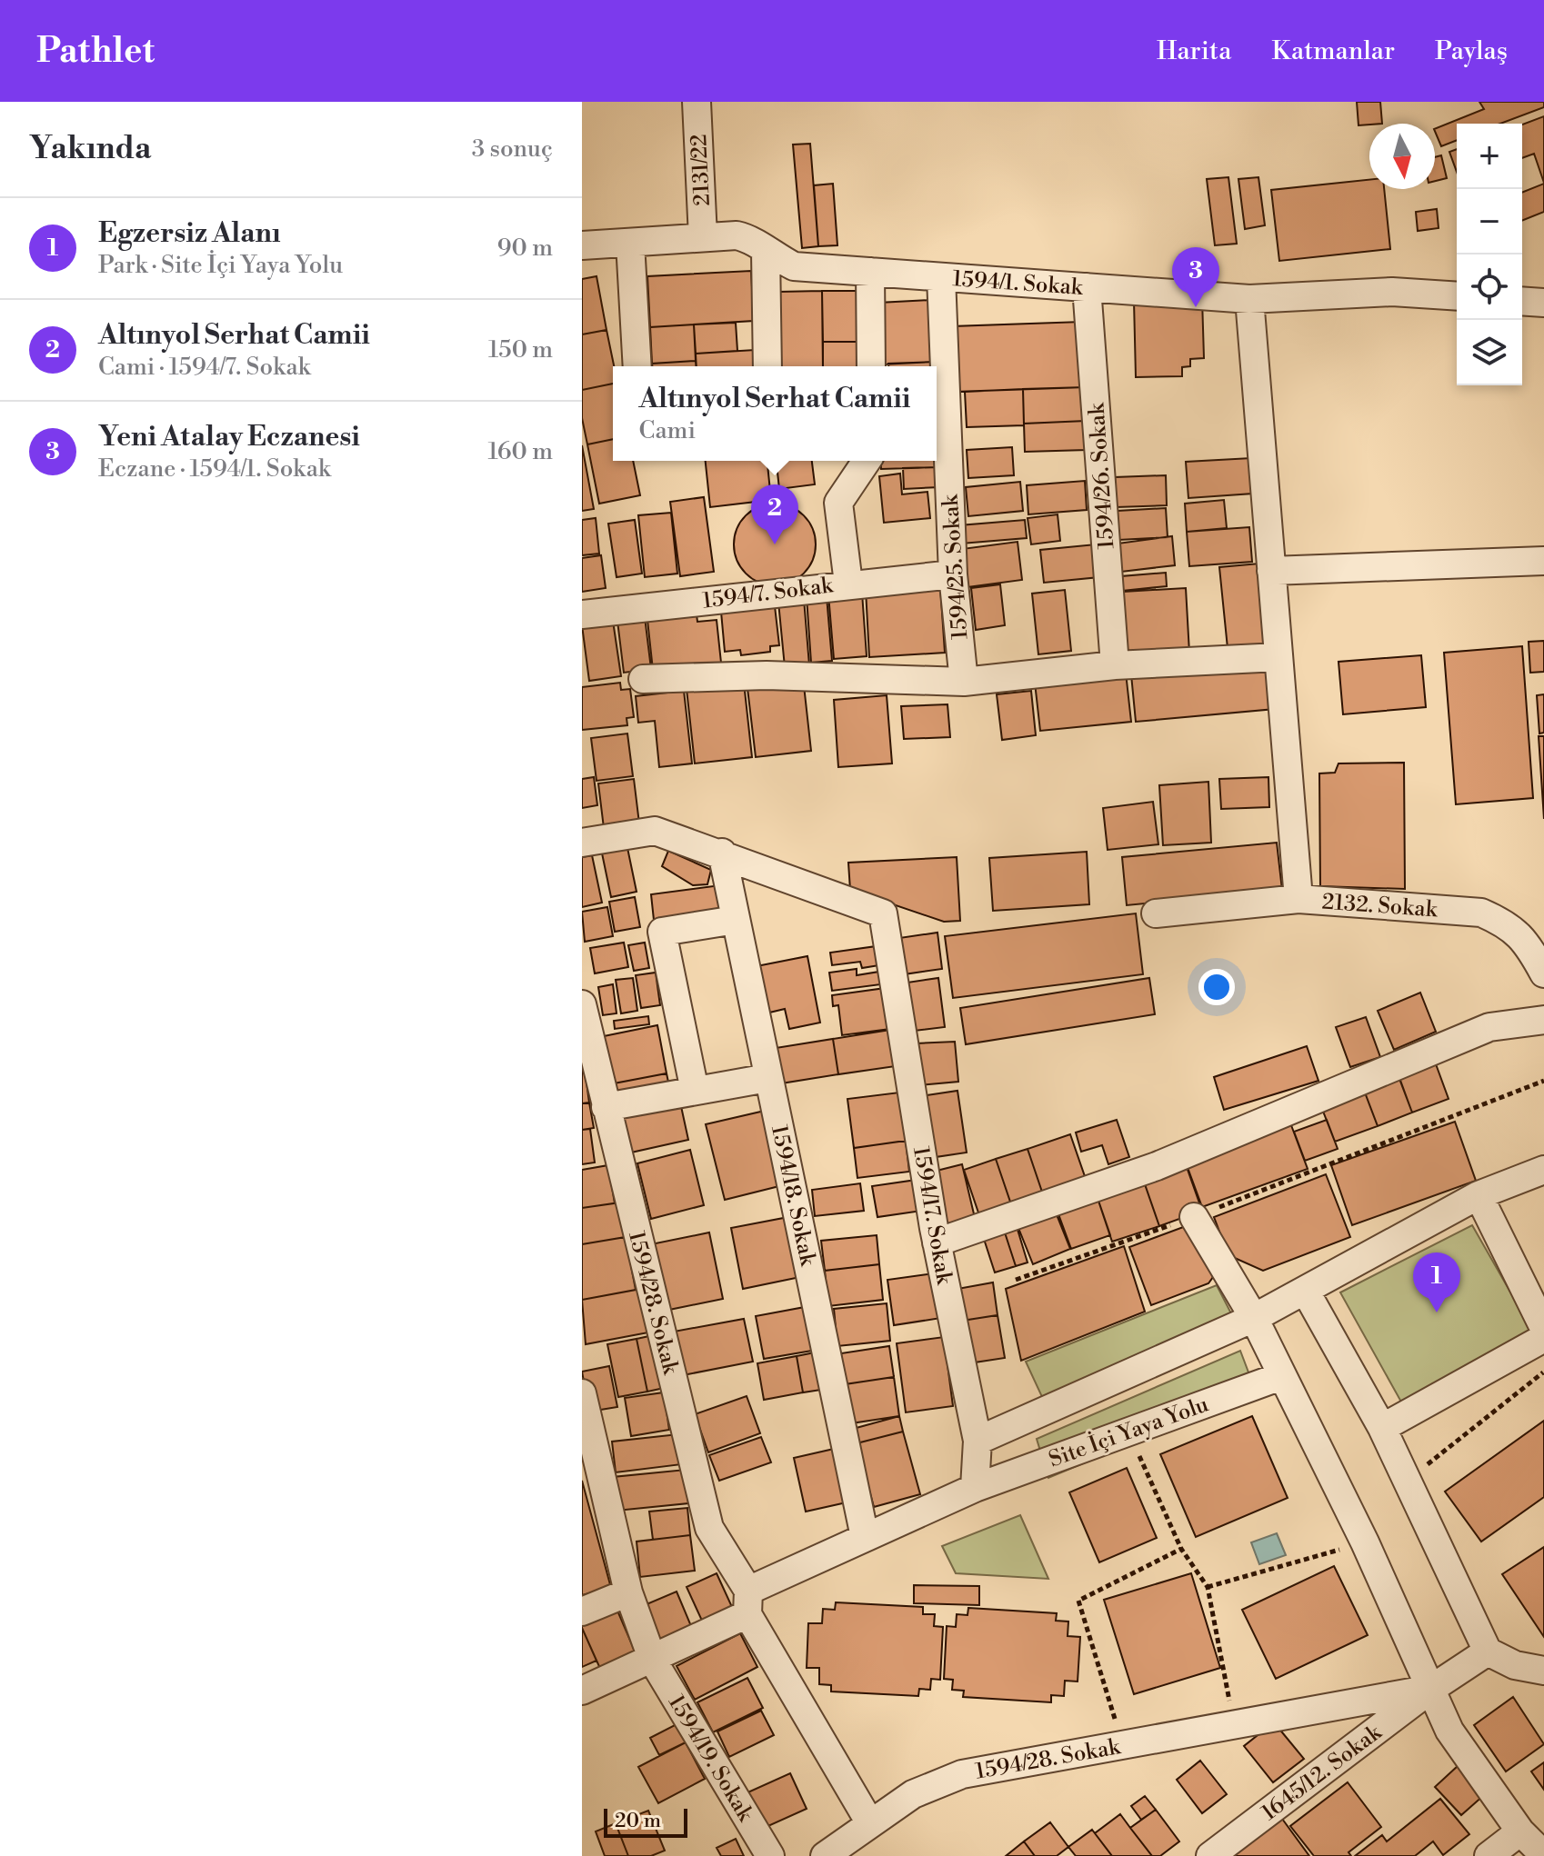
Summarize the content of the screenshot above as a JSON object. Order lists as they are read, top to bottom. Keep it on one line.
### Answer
{"streets":{"street":["2131/22","1594/1. Sokak","1594/26. Sokak","1594/25. Sokak","1594/7. Sokak","2132. Sokak","1594/18. Sokak","1594/17. Sokak","1594/28. Sokak","Site İçi Yaya Yolu","1594/19. Sokak","1645/12. Sokak"]},"crossings":[["2131/22","1594/1. Sokak"],["1594/1. Sokak","1594/26. Sokak"],["1594/1. Sokak","1594/25. Sokak"],["1594/1. Sokak","2132. Sokak"],["1594/25. Sokak","1594/7. Sokak"],["1594/18. Sokak","1594/17. Sokak"],["1594/17. Sokak","Site İçi Yaya Yolu"],["1594/28. Sokak","1645/12. Sokak"]],"scale_bar":"20 m","north":"bottom","page":{"header":"Pathlet","nav":["Harita","Katmanlar","Paylaş"],"heading":["Yakında","3 sonuç"],"map_buttons":["+","−"],"list":[{"mark":"1","name":"Egzersiz Alanı","note":"Park · Site İçi Yaya Yolu","value":"90 m"},{"mark":"2","name":"Altınyol Serhat Camii","note":"Cami · 1594/7. Sokak","value":"150 m"},{"mark":"3","name":"Yeni Atalay Eczanesi","note":"Eczane · 1594/1. Sokak","value":"160 m"}],"pins":["3","2","1"],"popup":["Altınyol Serhat Camii","Cami"],"scale":"20 m"}}
